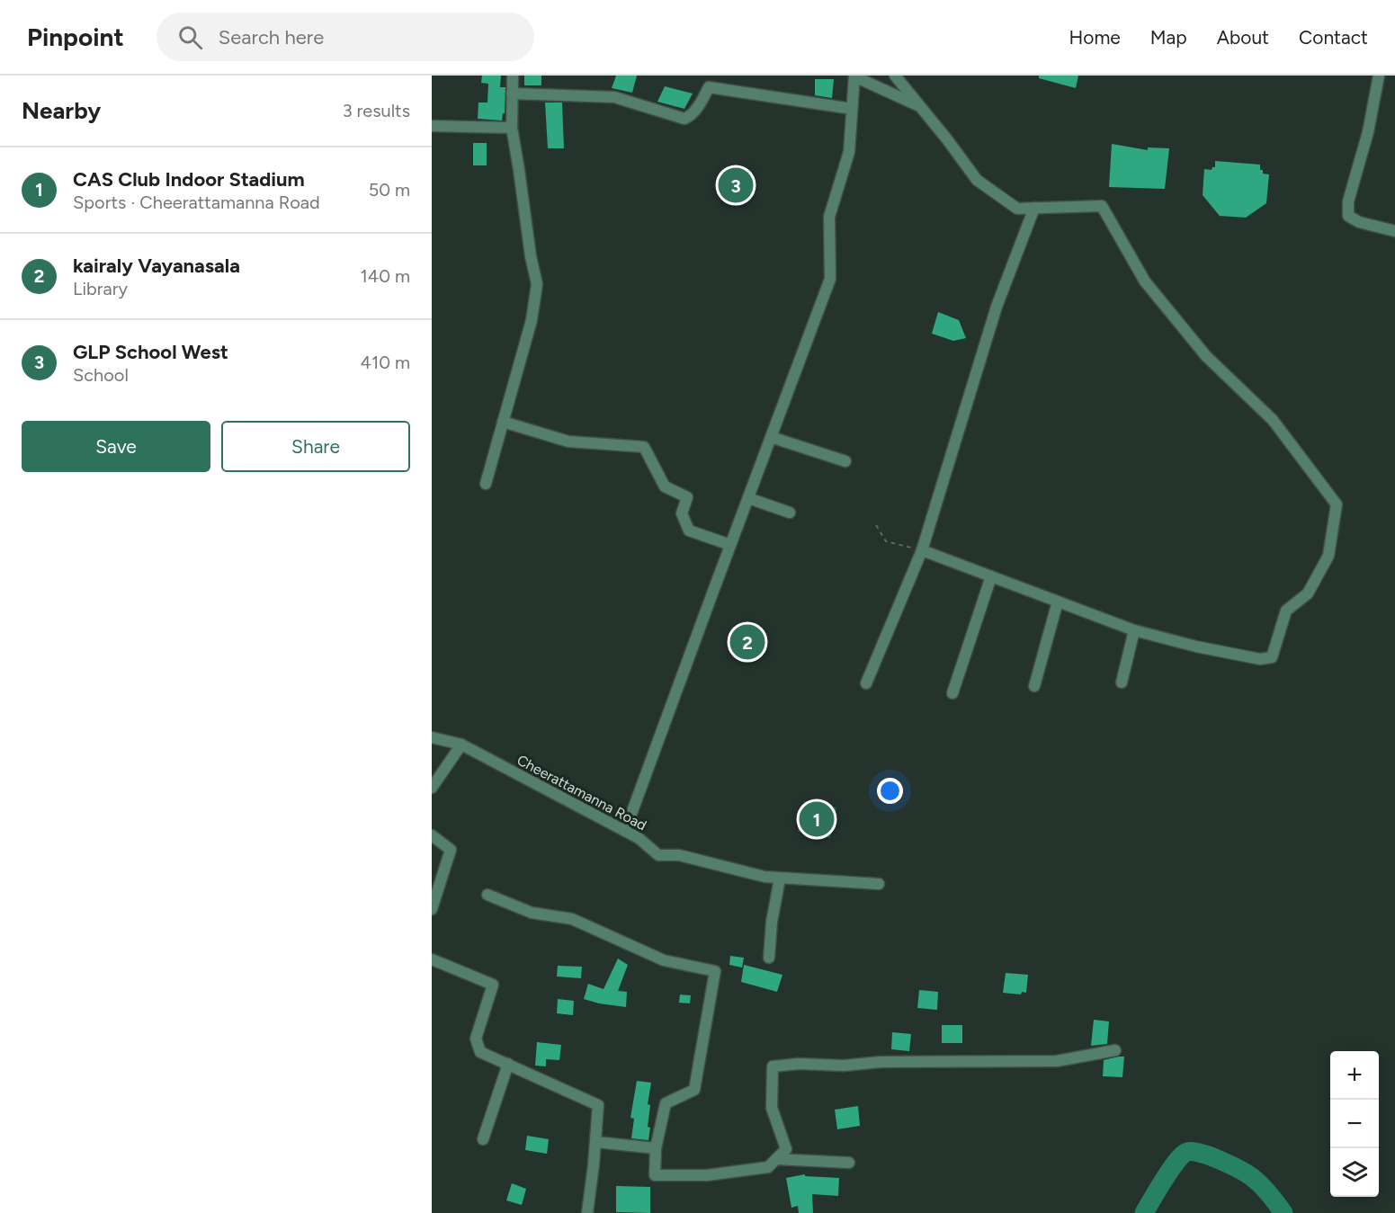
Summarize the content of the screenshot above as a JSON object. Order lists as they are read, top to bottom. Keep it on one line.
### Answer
{"streets":{"street":["Cheerattamanna Road"]},"page":{"header":"Pinpoint","search":"Search here","nav":["Home","Map","About","Contact"],"heading":["Nearby","3 results"],"list":[{"mark":"1","name":"CAS Club Indoor Stadium","note":"Sports · Cheerattamanna Road","value":"50 m"},{"mark":"2","name":"kairaly Vayanasala","note":"Library","value":"140 m"},{"mark":"3","name":"GLP School West","note":"School","value":"410 m"}],"pins":["3","2","1"],"buttons":["Save","Share"],"map_buttons":["+","−"]}}
